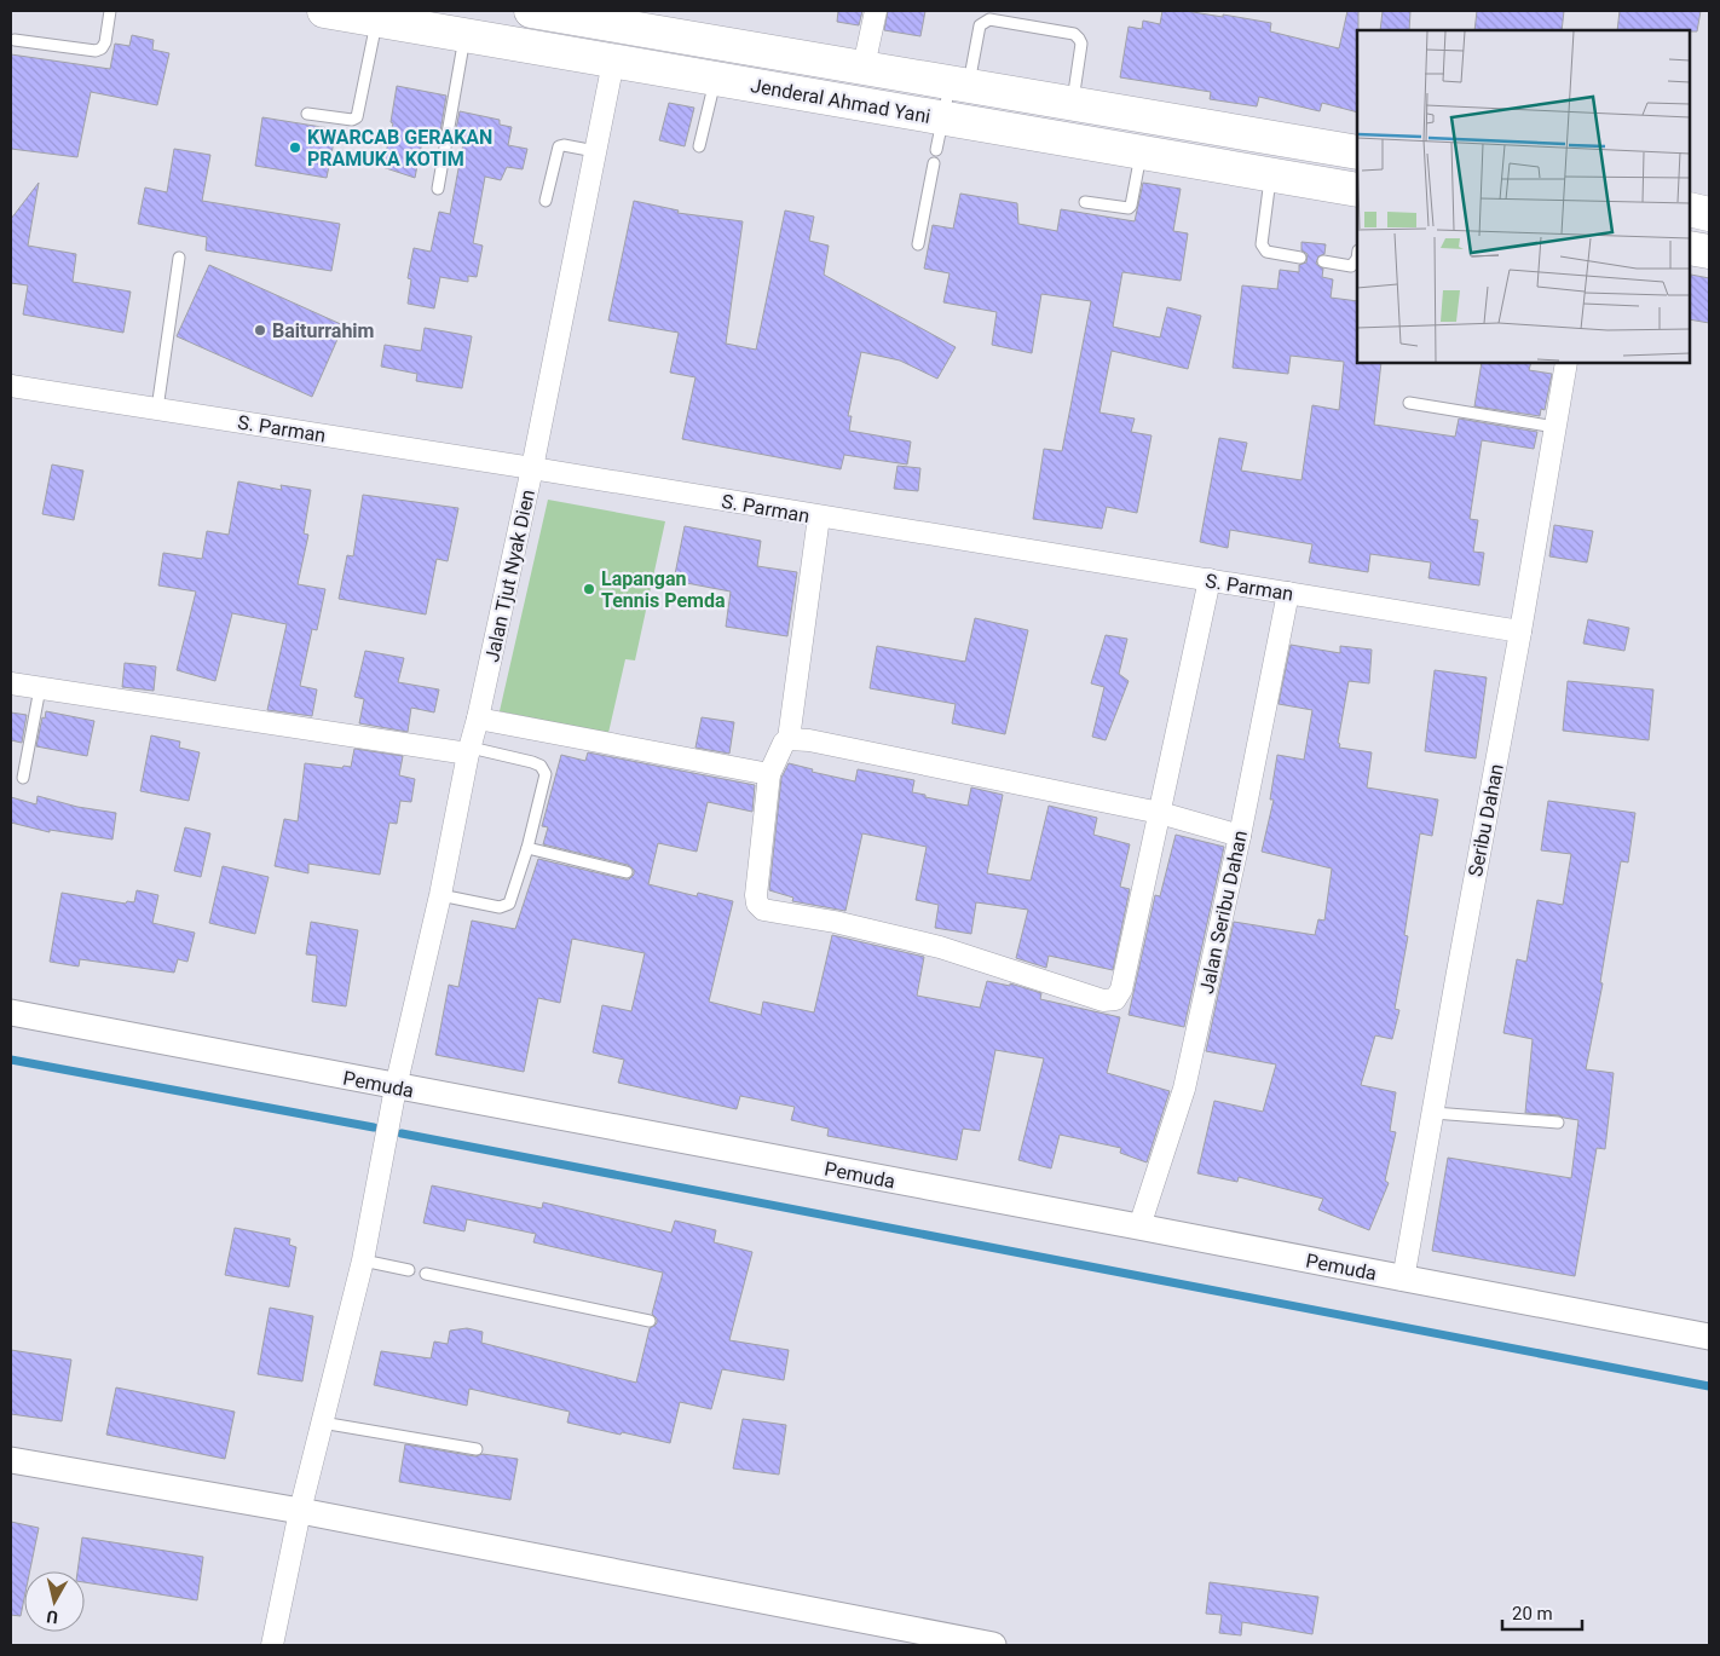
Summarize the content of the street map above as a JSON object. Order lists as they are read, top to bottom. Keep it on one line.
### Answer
{"streets":{"highway":["Jenderal Ahmad Yani"],"street":["S. Parman","Jalan Tjut Nyak Dien","Seribu Dahan","Jalan Seribu Dahan","Pemuda"]},"crossings":[["Jenderal Ahmad Yani","Jalan Tjut Nyak Dien"],["S. Parman","Jalan Tjut Nyak Dien"],["S. Parman","Seribu Dahan"],["S. Parman","Jalan Seribu Dahan"],["Jalan Tjut Nyak Dien","Pemuda"],["Seribu Dahan","Pemuda"],["Jalan Seribu Dahan","Pemuda"]],"places":["KWARCAB GERAKAN PRAMUKA KOTIM","Baiturrahim","Lapangan Tennis Pemda"],"scale_bar":"20 m","north":"bottom"}
